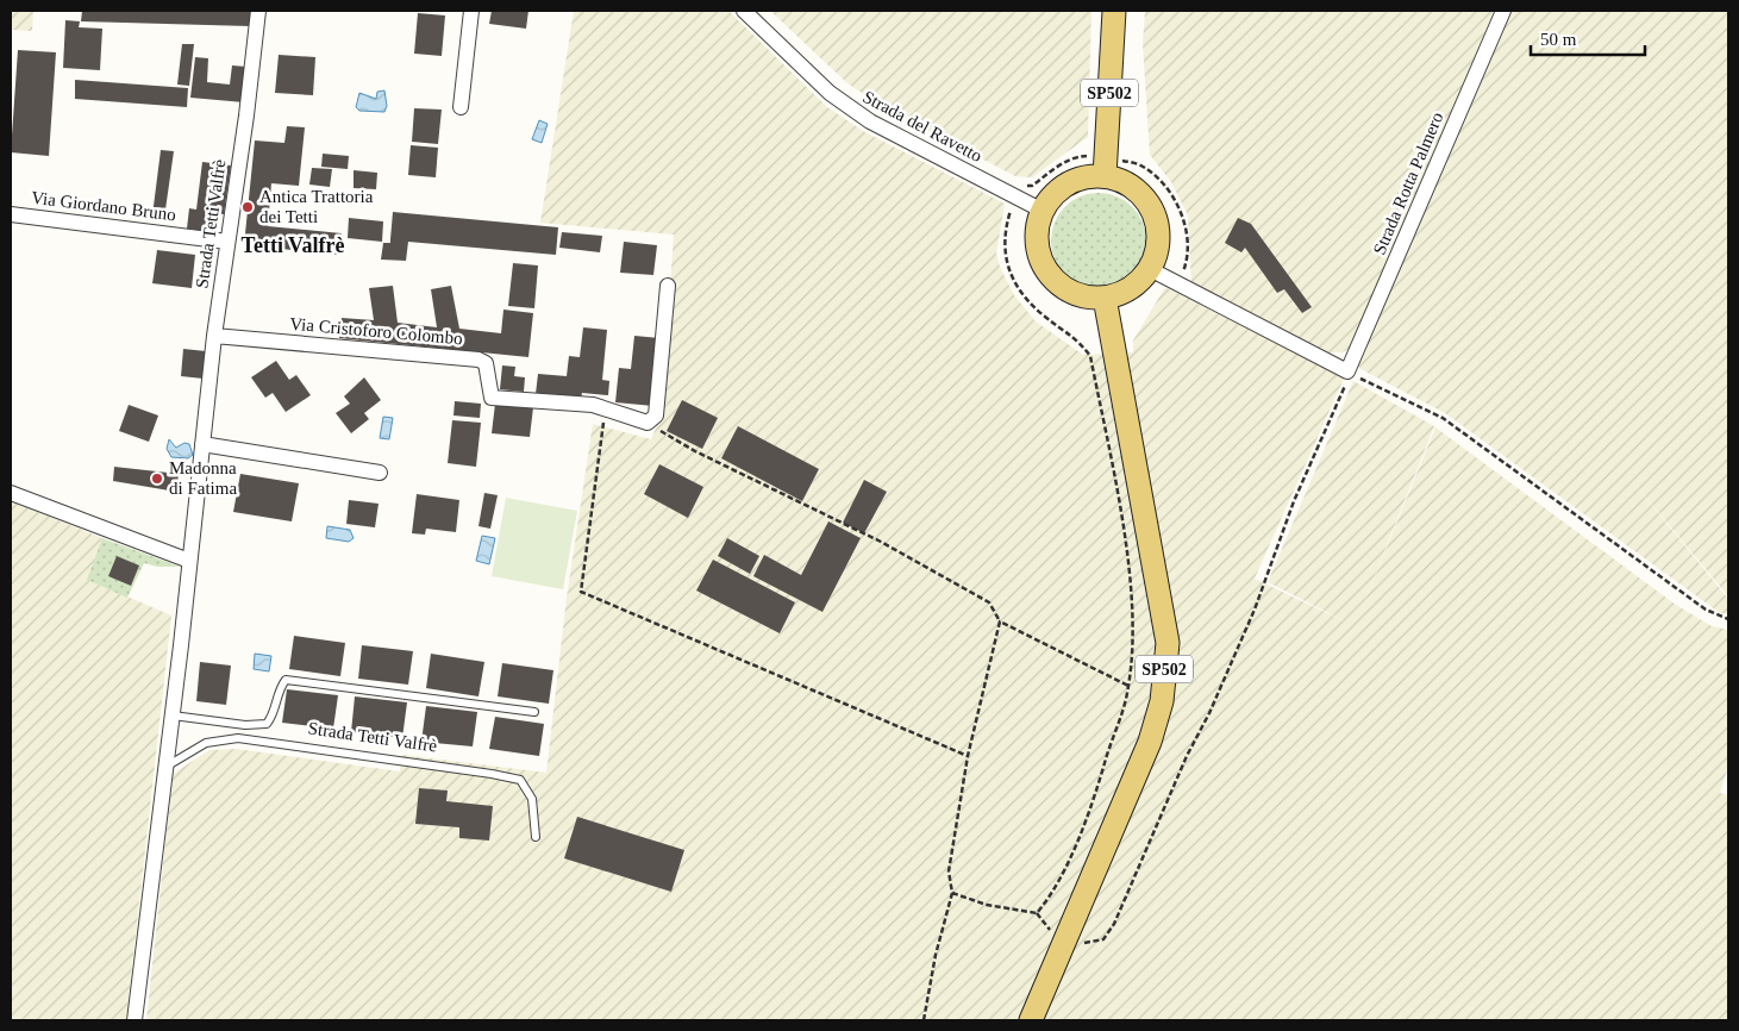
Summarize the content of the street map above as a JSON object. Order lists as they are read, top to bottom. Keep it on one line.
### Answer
{"streets":{"main road":["SP502"],"street":["Strada del Ravetto","Strada Rotta Palmero","Via Giordano Bruno","Strada Tetti Valfrè","Via Cristoforo Colombo"]},"crossings":[["SP502","Strada del Ravetto"],["Via Giordano Bruno","Strada Tetti Valfrè"],["Strada Tetti Valfrè","Via Cristoforo Colombo"]],"districts":["Tetti Valfrè"],"places":["Antica Trattoria dei Tetti","Madonna di Fatima"],"scale_bar":"50 m"}
